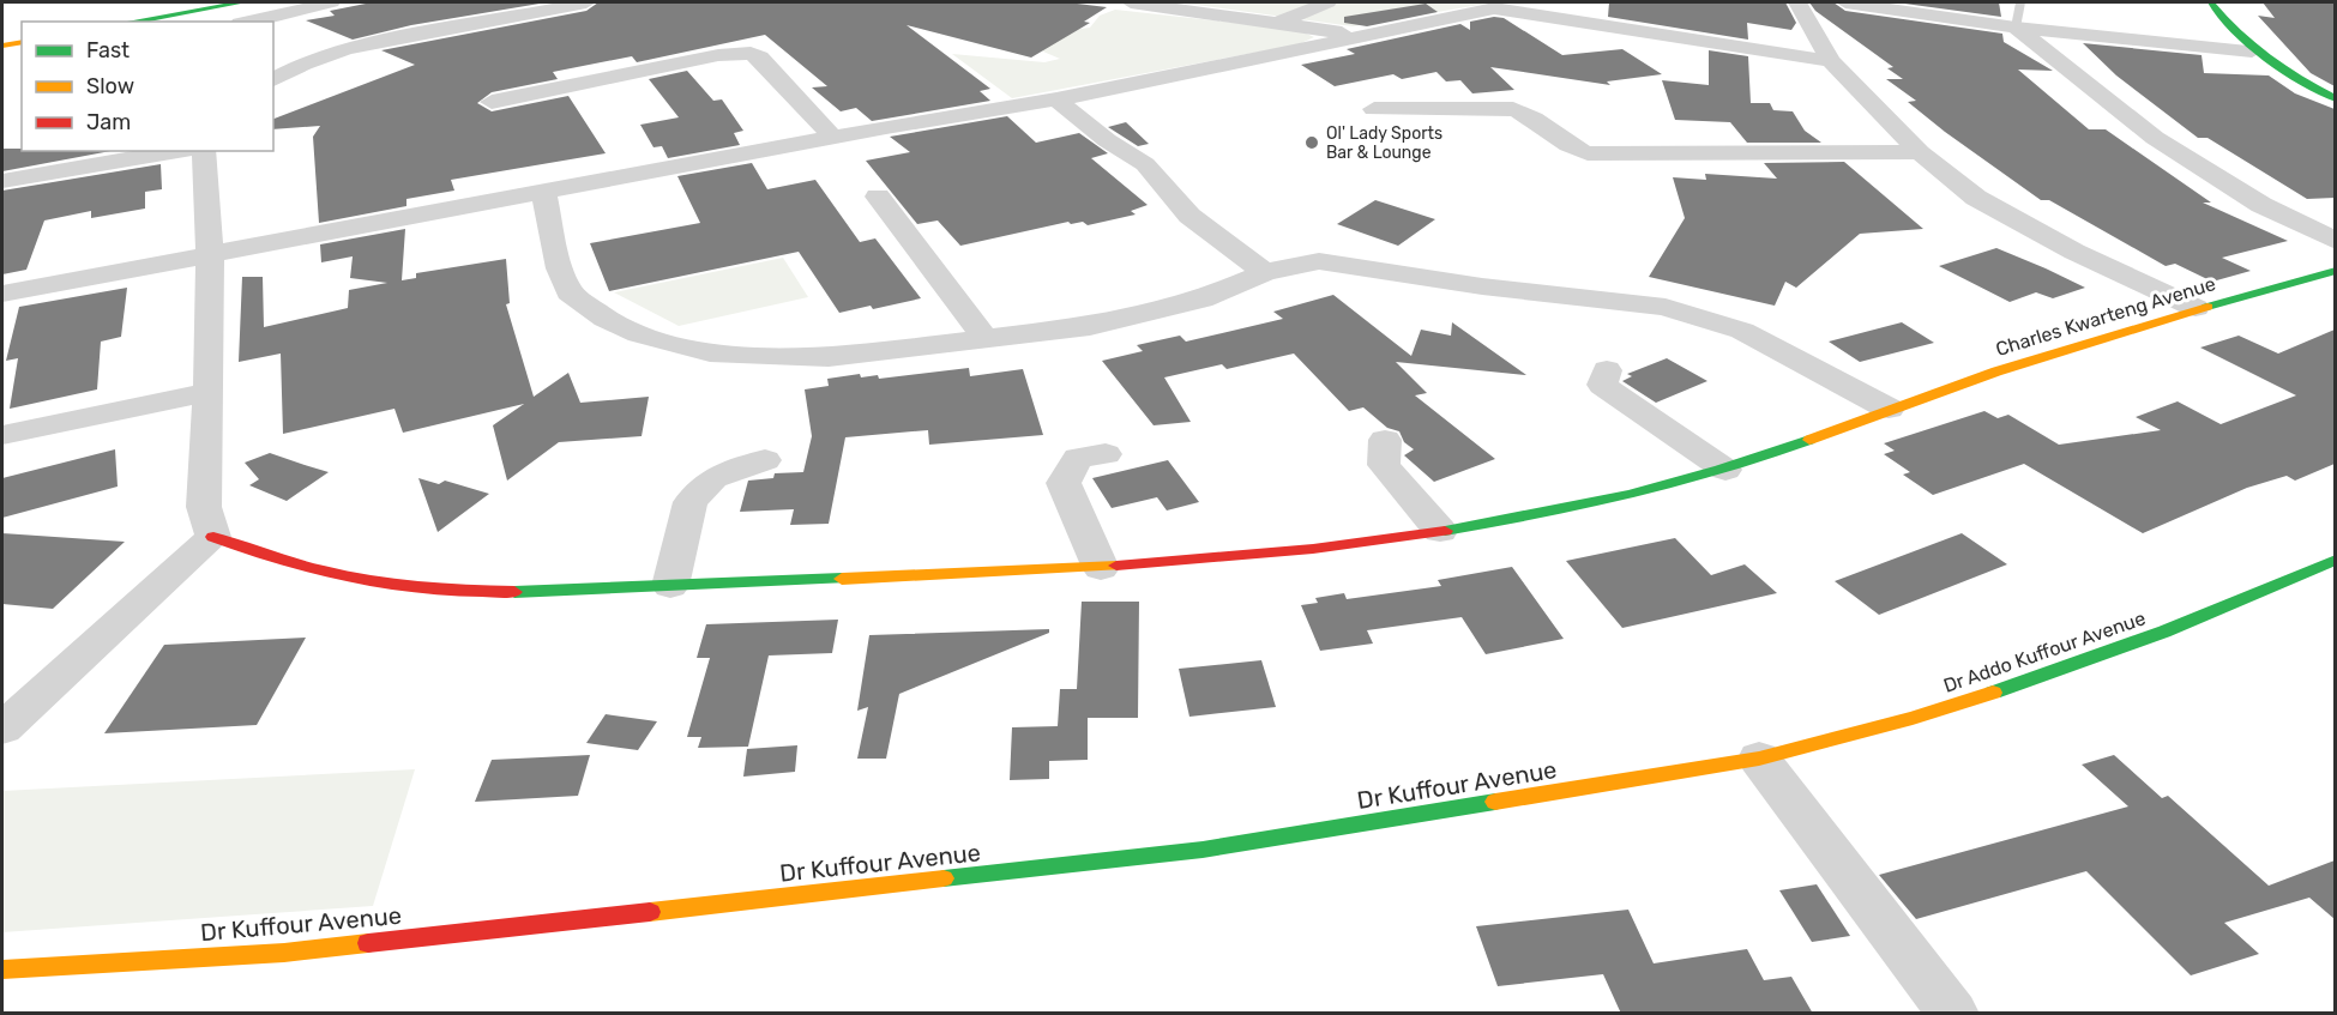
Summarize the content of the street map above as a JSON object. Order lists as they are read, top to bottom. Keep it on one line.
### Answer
{"streets":{"main road":["Charles Kwarteng Avenue","Dr Addo Kuffour Avenue","Dr Kuffour Avenue"]},"crossings":[["Dr Addo Kuffour Avenue","Dr Kuffour Avenue"]],"places":["Ol' Lady Sports Bar & Lounge"],"legend":["Fast","Slow","Jam"]}
